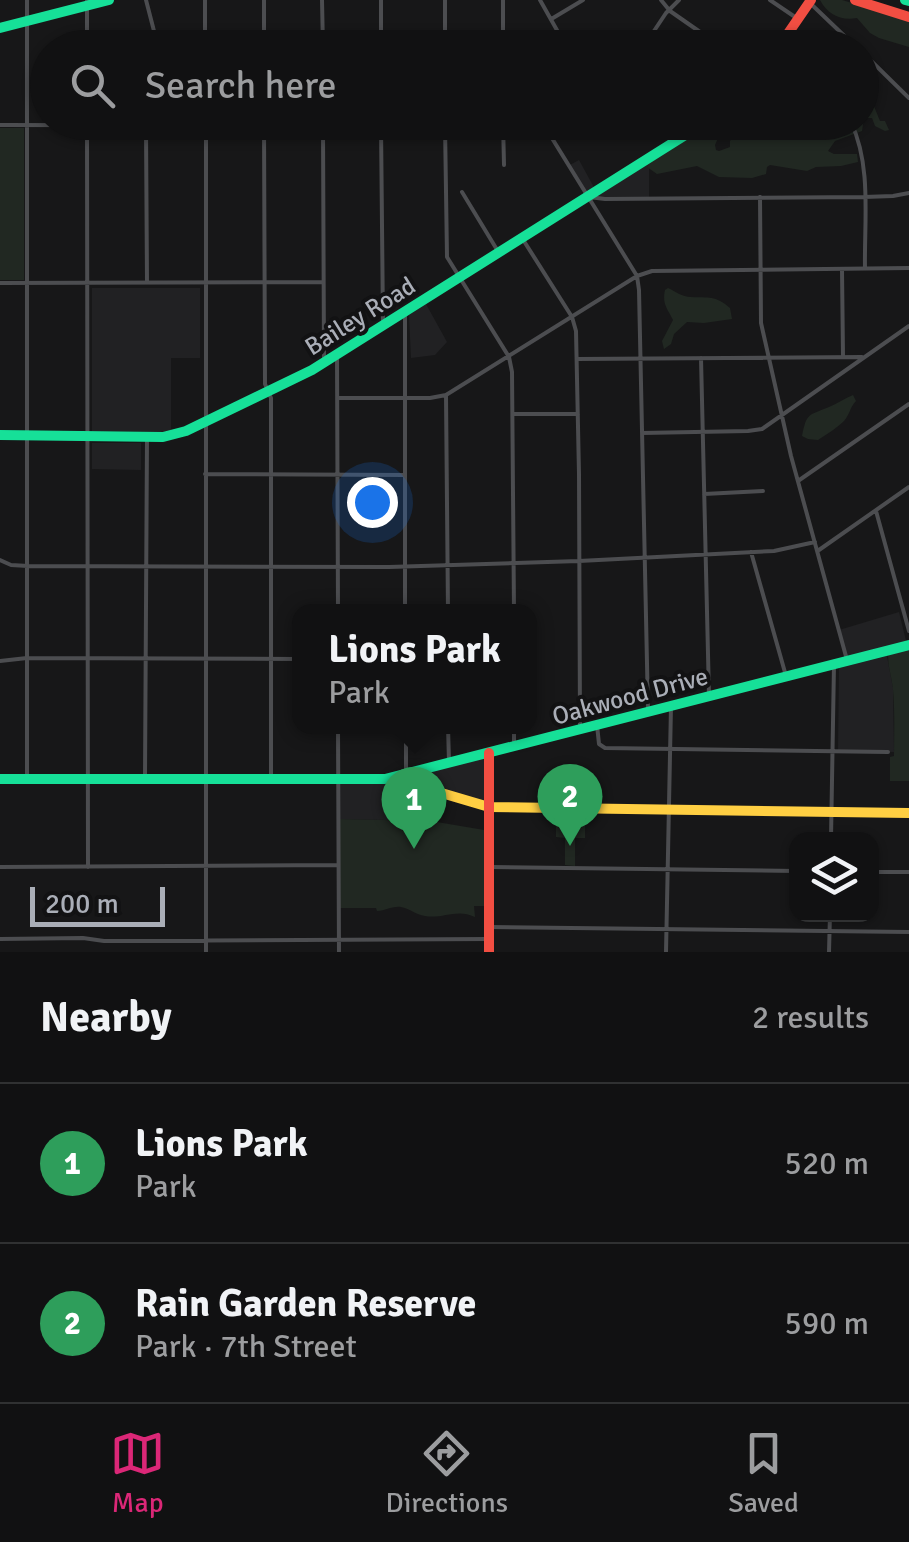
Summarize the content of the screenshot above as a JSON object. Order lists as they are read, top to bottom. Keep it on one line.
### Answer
{"streets":{"main road":["Bailey Road","Oakwood Drive"]},"scale_bar":"200 m","page":{"search":"Search here","popup":["Lions Park","Park"],"pins":["2","1"],"scale":"200 m","heading":["Nearby","2 results"],"list":[{"mark":"1","name":"Lions Park","note":"Park","value":"520 m"},{"mark":"2","name":"Rain Garden Reserve","note":"Park · 7th Street","value":"590 m"}],"nav":["Map","Directions","Saved"]}}
